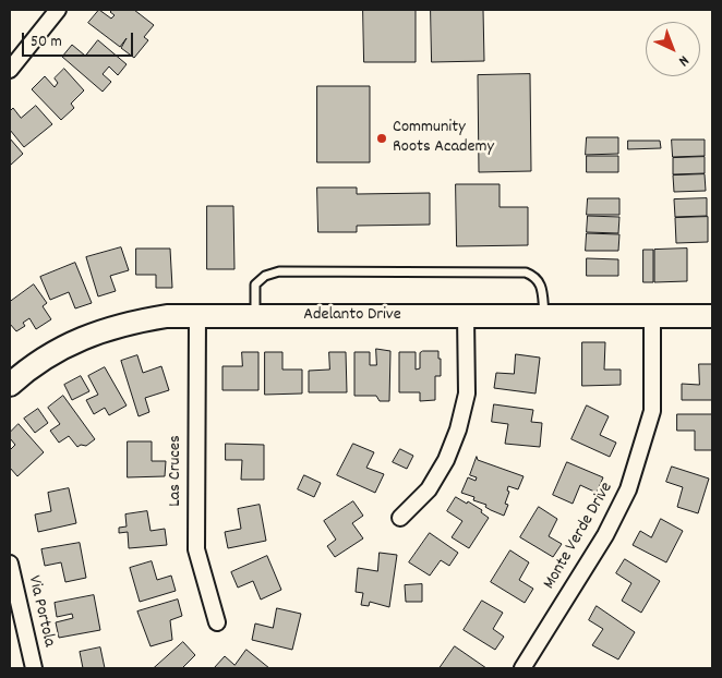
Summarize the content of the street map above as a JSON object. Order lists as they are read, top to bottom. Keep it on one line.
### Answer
{"streets":{"street":["Adelanto Drive","Las Cruces","Monte Verde Drive","Via Portola"]},"crossings":[["Adelanto Drive","Las Cruces"],["Adelanto Drive","Monte Verde Drive"]],"places":["Community Roots Academy"],"scale_bar":"50 m","north":"bottom right"}
